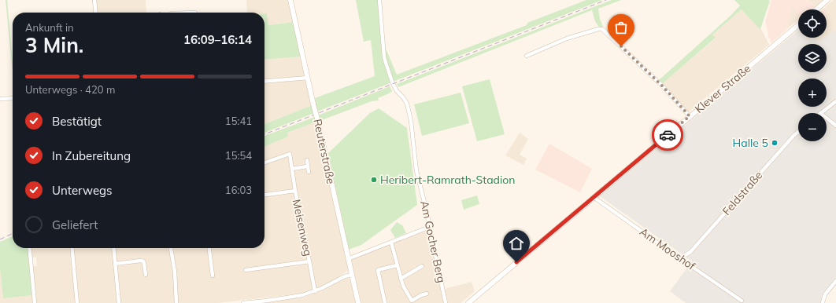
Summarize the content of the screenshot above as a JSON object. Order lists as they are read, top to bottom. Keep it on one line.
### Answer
{"streets":{"street":["Klever Straße","Reuterstraße","Feldstraße","Meisenweg","Am Gocher Berg","Am Mooshof"]},"crossings":[["Klever Straße","Am Mooshof"],["Feldstraße","Am Mooshof"]],"places":["Halle 5","Heribert-Ramrath-Stadion"],"page":{"map_buttons":["+","−"],"heading":["3 Min.","Ankunft in","16:09–16:14"],"bar":"Unterwegs · 420 m","list":[["Bestätigt","15:41"],["In Zubereitung","15:54"],["Unterwegs","16:03"],"Geliefert"]}}
